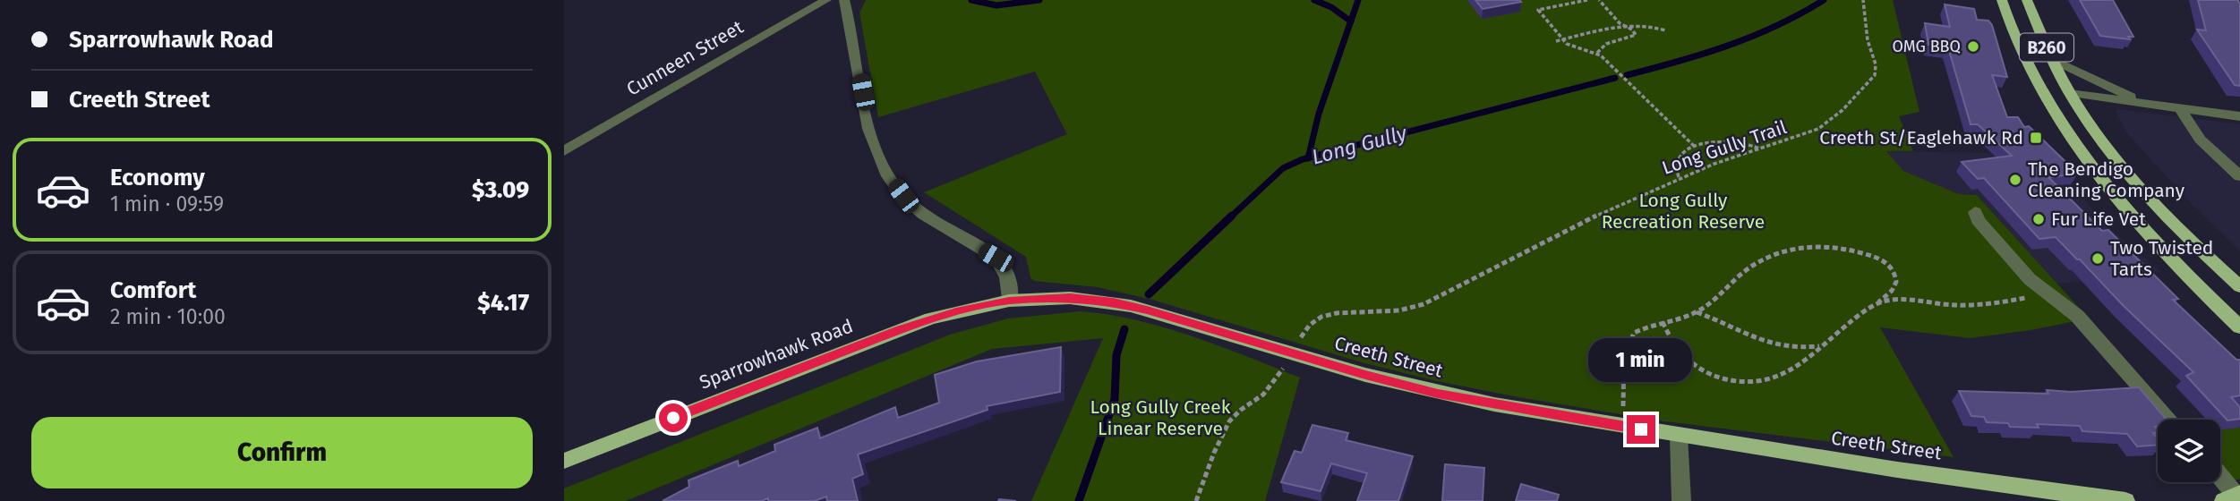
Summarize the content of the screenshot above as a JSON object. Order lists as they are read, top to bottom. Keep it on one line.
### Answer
{"streets":{"main road":["B260","Sparrowhawk Road","Creeth Street"],"street":["Cunneen Street"],"path":["Long Gully Trail"]},"crossings":[["Sparrowhawk Road","Creeth Street"]],"water":["Long Gully"],"parks":["Long Gully Recreation Reserve","Long Gully Creek Linear Reserve"],"places":{"other":["OMG BBQ","The Bendigo Cleaning Company","Fur Life Vet","Two Twisted Tarts"],"transit":["Creeth St/Eaglehawk Rd"]},"page":{"banner":["Sparrowhawk Road","Creeth Street"],"list":[{"name":"Economy","note":"1 min · 09:59","value":"$3.09"},{"name":"Comfort","note":"2 min · 10:00","value":"$4.17"}],"bubble":"1 min","buttons":"Confirm"}}
